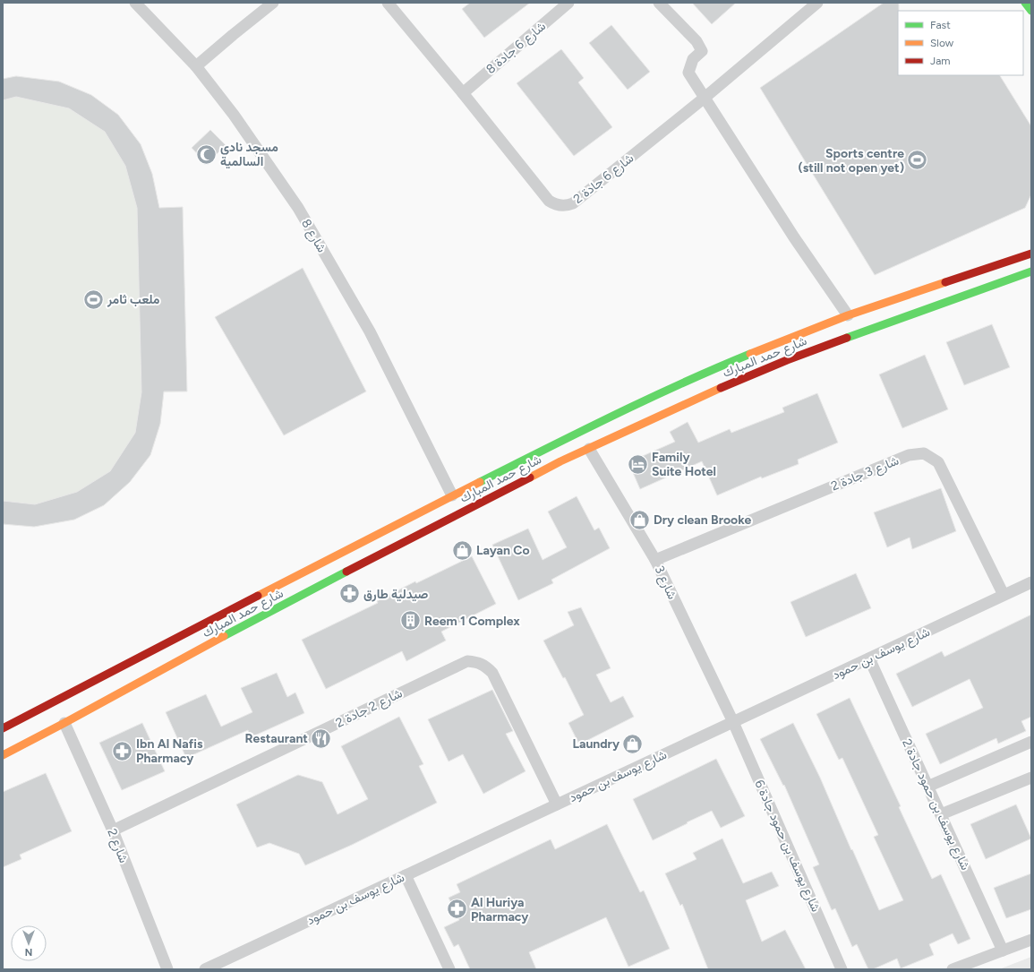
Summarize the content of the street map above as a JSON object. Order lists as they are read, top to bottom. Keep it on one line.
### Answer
{"streets":{"main road":["شارع حمد المبارك"],"street":["شارع 6 جادة 8","شارع 6 جادة 2","شارع 8","شارع 3 جادة 2","شارع 3","شارع يوسف بن حمود","شارع 2 جادة 2","شارع يوسف بن حمود جادة 2","شارع 2","شارع يوسف بن حمود جادة 6"]},"crossings":[["شارع 6 جادة 8","شارع 6 جادة 2"],["شارع 8","شارع حمد المبارك"],["شارع حمد المبارك","شارع 3"],["شارع حمد المبارك","شارع 2"],["شارع 3 جادة 2","شارع 3"],["شارع 3 جادة 2","شارع يوسف بن حمود"],["شارع 3","شارع يوسف بن حمود"],["شارع 3","شارع يوسف بن حمود جادة 6"],["شارع يوسف بن حمود","شارع 2 جادة 2"],["شارع يوسف بن حمود","شارع يوسف بن حمود جادة 2"],["شارع يوسف بن حمود","شارع يوسف بن حمود جادة 6"],["شارع 2 جادة 2","شارع 2"]],"places":{"mosque":["مسجد نادي السالمية"],"sports":["Sports centre (still not open yet)","ملعب ثامر"],"hotel":["Family Suite Hotel"],"shop":["Dry clean Brooke","Layan Co","Laundry"],"pharmacy":["صيدلية طارق","Ibn Al Nafis Pharmacy","Al Huriya Pharmacy"],"building":["Reem 1 Complex"],"restaurant":["Restaurant"]},"legend":["Fast","Slow","Jam"],"north":"bottom"}
